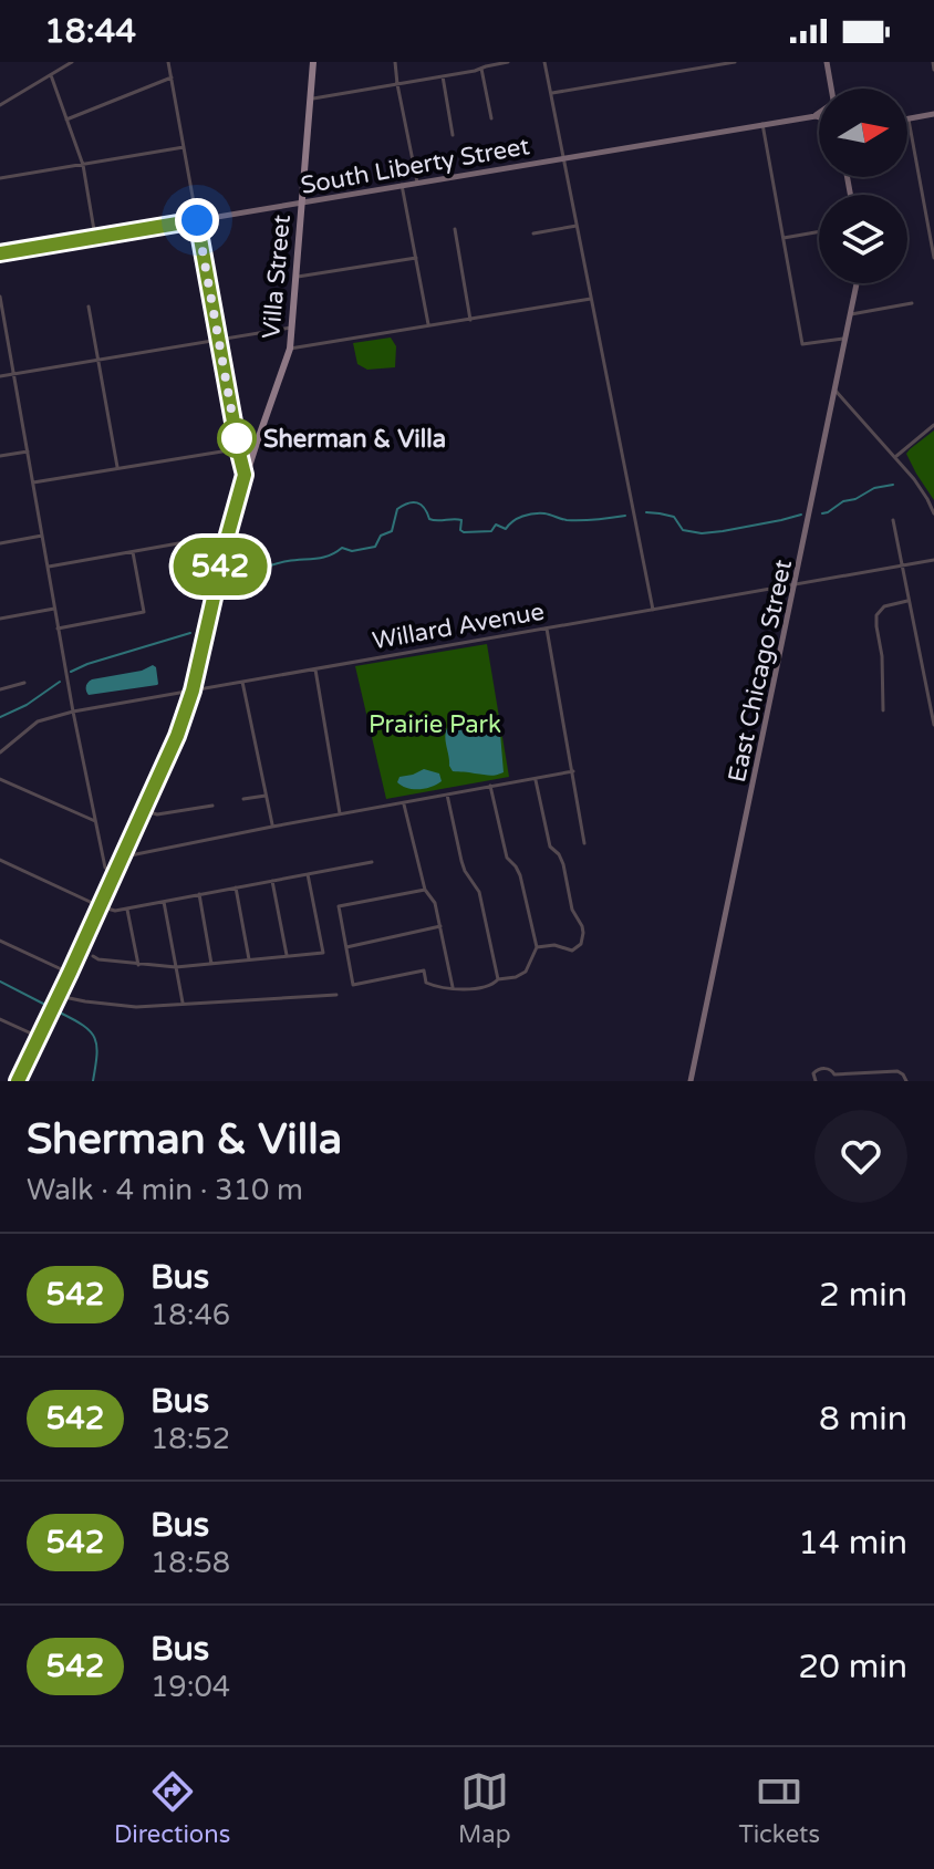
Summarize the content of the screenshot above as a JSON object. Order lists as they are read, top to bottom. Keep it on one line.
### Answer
{"streets":{"main road":["South Liberty Street","Villa Street","East Chicago Street"],"street":["Willard Avenue"]},"crossings":[["South Liberty Street","Villa Street"],["Villa Street","Willard Avenue"],["Willard Avenue","East Chicago Street"]],"parks":["Prairie Park"],"places":["Sherman & Villa"],"lines":["bus line 542"],"north":"right","page":{"status":"18:44","on_map":"542","heading":["Sherman & Villa","Walk · 4 min · 310 m"],"list":[{"mark":"542","name":"Bus","note":"18:46","value":"2 min"},{"mark":"542","name":"Bus","note":"18:52","value":"8 min"},{"mark":"542","name":"Bus","note":"18:58","value":"14 min"},{"mark":"542","name":"Bus","note":"19:04","value":"20 min"}],"tabs":["Directions","Map","Tickets"]}}
